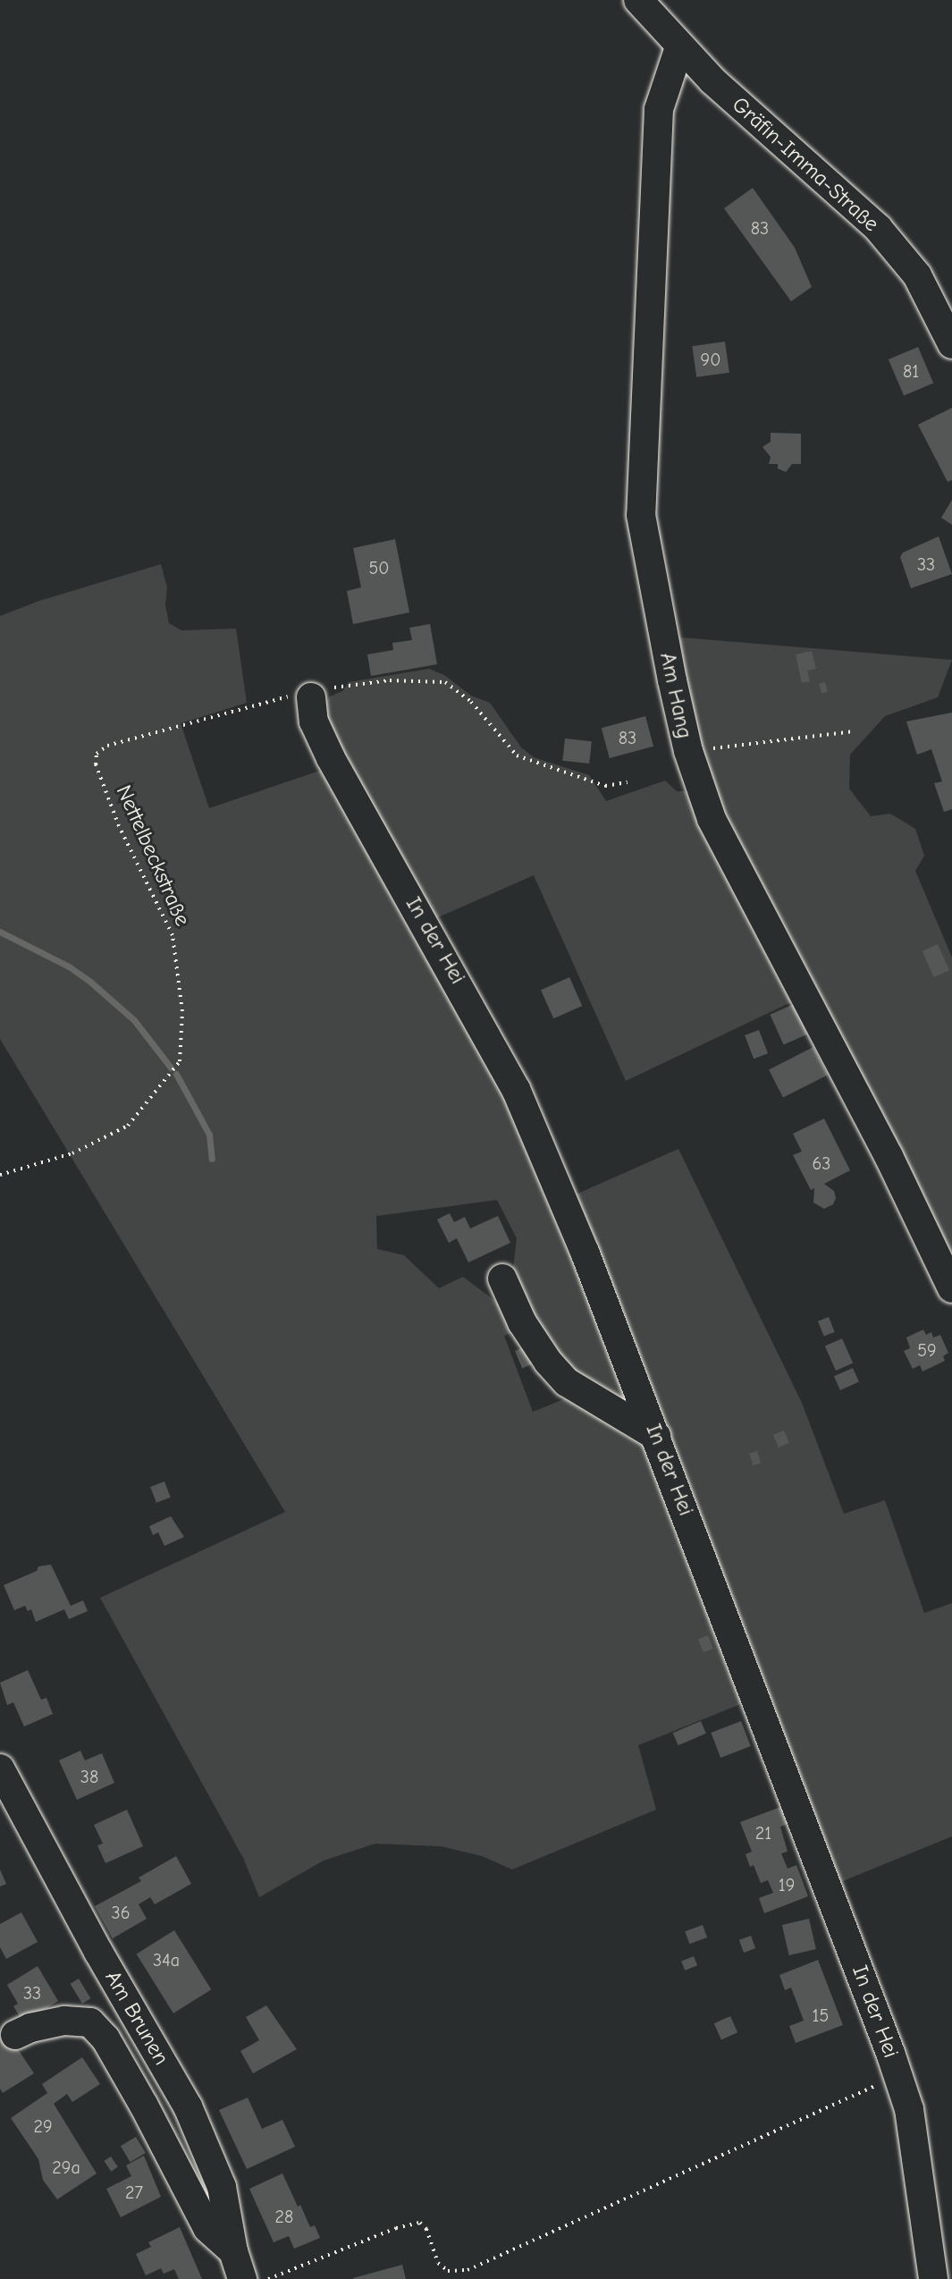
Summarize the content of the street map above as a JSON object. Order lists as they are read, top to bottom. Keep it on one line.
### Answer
{"streets":{"street":["Gräfin-Imma-Straße","Am Hang","In der Hei","Am Brunen"],"path":["Nettelbeckstraße"]},"crossings":[["Gräfin-Imma-Straße","Am Hang"],["Nettelbeckstraße","In der Hei"]],"house_numbers":["83","90","81","33","50","83","63","59","38","21","19","36","34a","33","15","29","29a","27","28"]}
